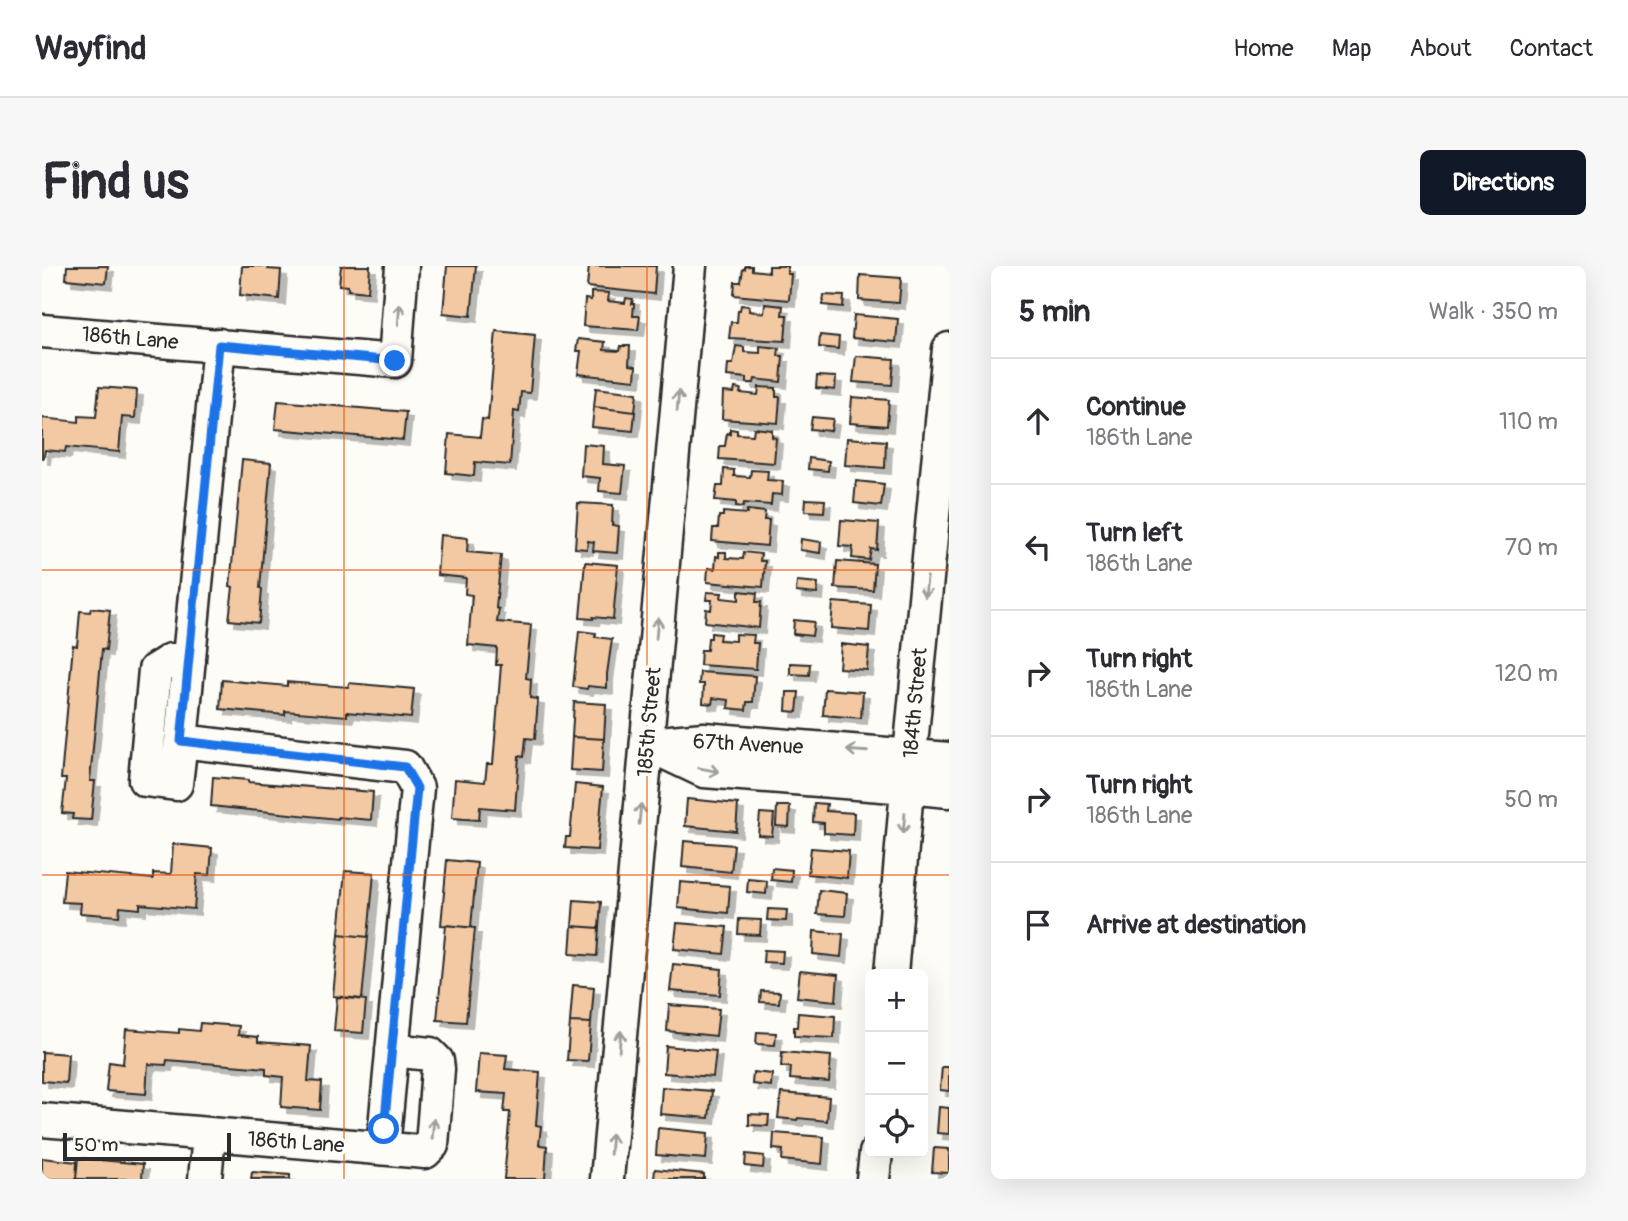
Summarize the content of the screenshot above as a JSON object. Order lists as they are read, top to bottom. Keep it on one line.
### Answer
{"streets":{"street":["186th Lane","184th Street","185th Street","67th Avenue"]},"crossings":[["184th Street","67th Avenue"],["185th Street","67th Avenue"]],"one_way":["184th Street","185th Street"],"scale_bar":"50 m","page":{"header":"Wayfind","nav":["Home","Map","About","Contact"],"buttons":"Directions","title":"Find us","heading":["5 min","Walk · 350 m"],"list":[["Continue","186th Lane","110 m"],["Turn left","186th Lane","70 m"],["Turn right","186th Lane","120 m"],["Turn right","186th Lane","50 m"],"Arrive at destination"],"map_buttons":["+","−"],"scale":"50 m"}}
